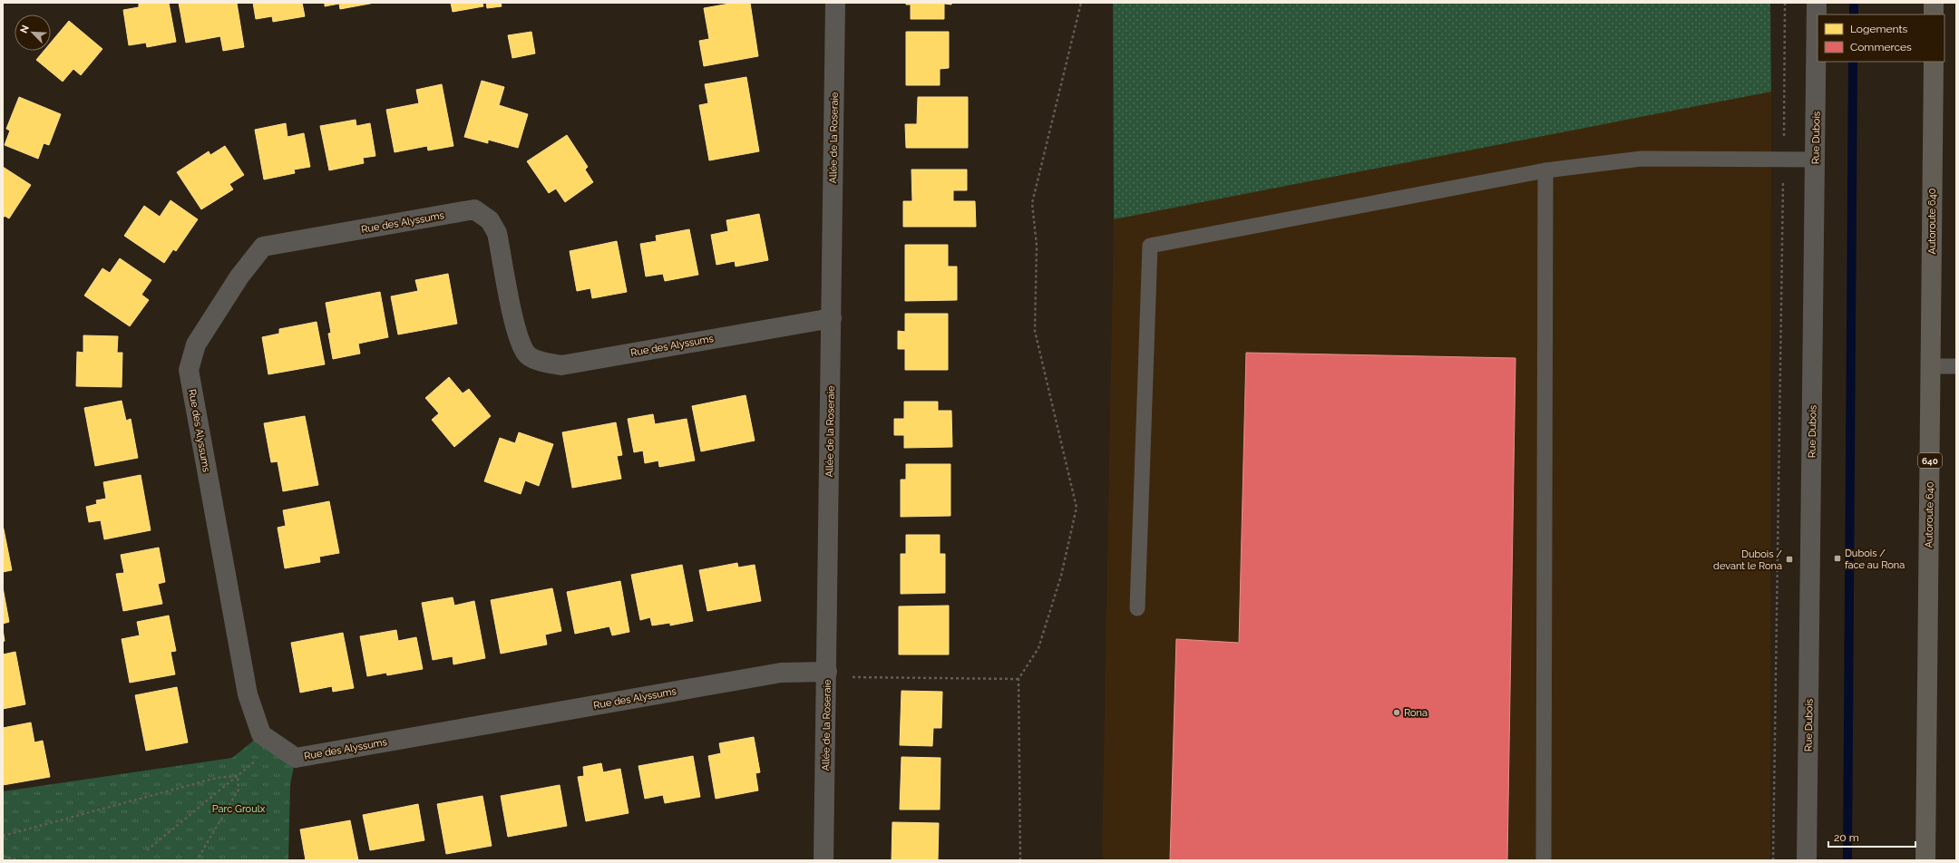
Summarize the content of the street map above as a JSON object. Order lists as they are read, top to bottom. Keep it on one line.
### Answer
{"streets":{"highway":["Autoroute 640","640"],"street":["Allée de la Roseraie","Rue Dubois","Rue des Alyssums"]},"crossings":[["Allée de la Roseraie","Rue des Alyssums"]],"parks":["Parc Groulx"],"places":{"transit":["Dubois / face au Rona","Dubois / devant le Rona"],"other":["Rona"]},"legend":["Logements","Commerces"],"scale_bar":"20 m","north":"top left"}
